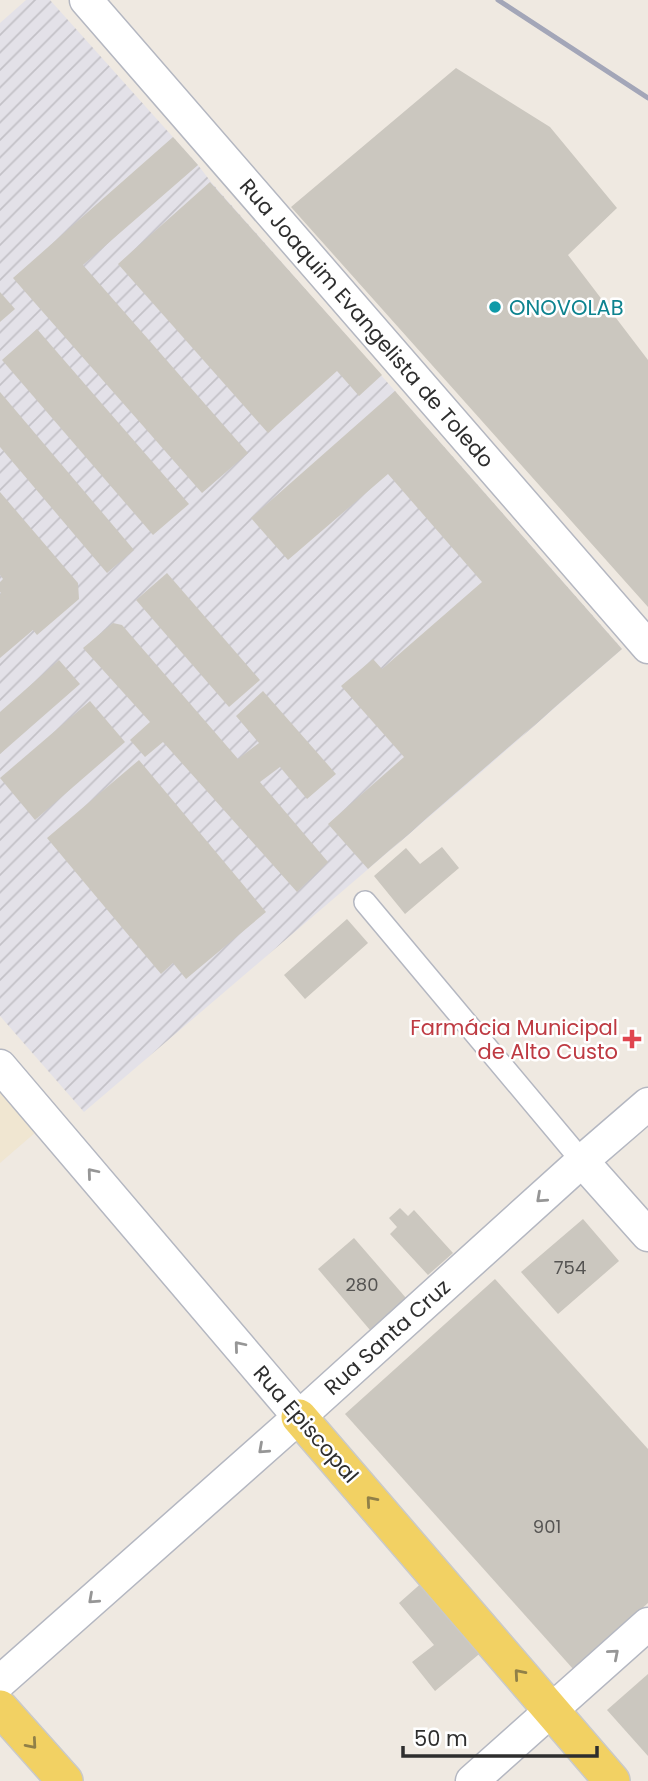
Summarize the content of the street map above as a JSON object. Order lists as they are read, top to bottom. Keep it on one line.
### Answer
{"streets":{"main road":["Rua Joaquim Evangelista de Toledo","Rua Santa Cruz","Rua Episcopal"]},"crossings":[["Rua Santa Cruz","Rua Episcopal"]],"one_way":["Rua Santa Cruz","Rua Episcopal"],"places":{"other":["ONOVOLAB"],"health":["Farmácia Municipal de Alto Custo"]},"house_numbers":["754","280","901"],"scale_bar":"50 m"}
